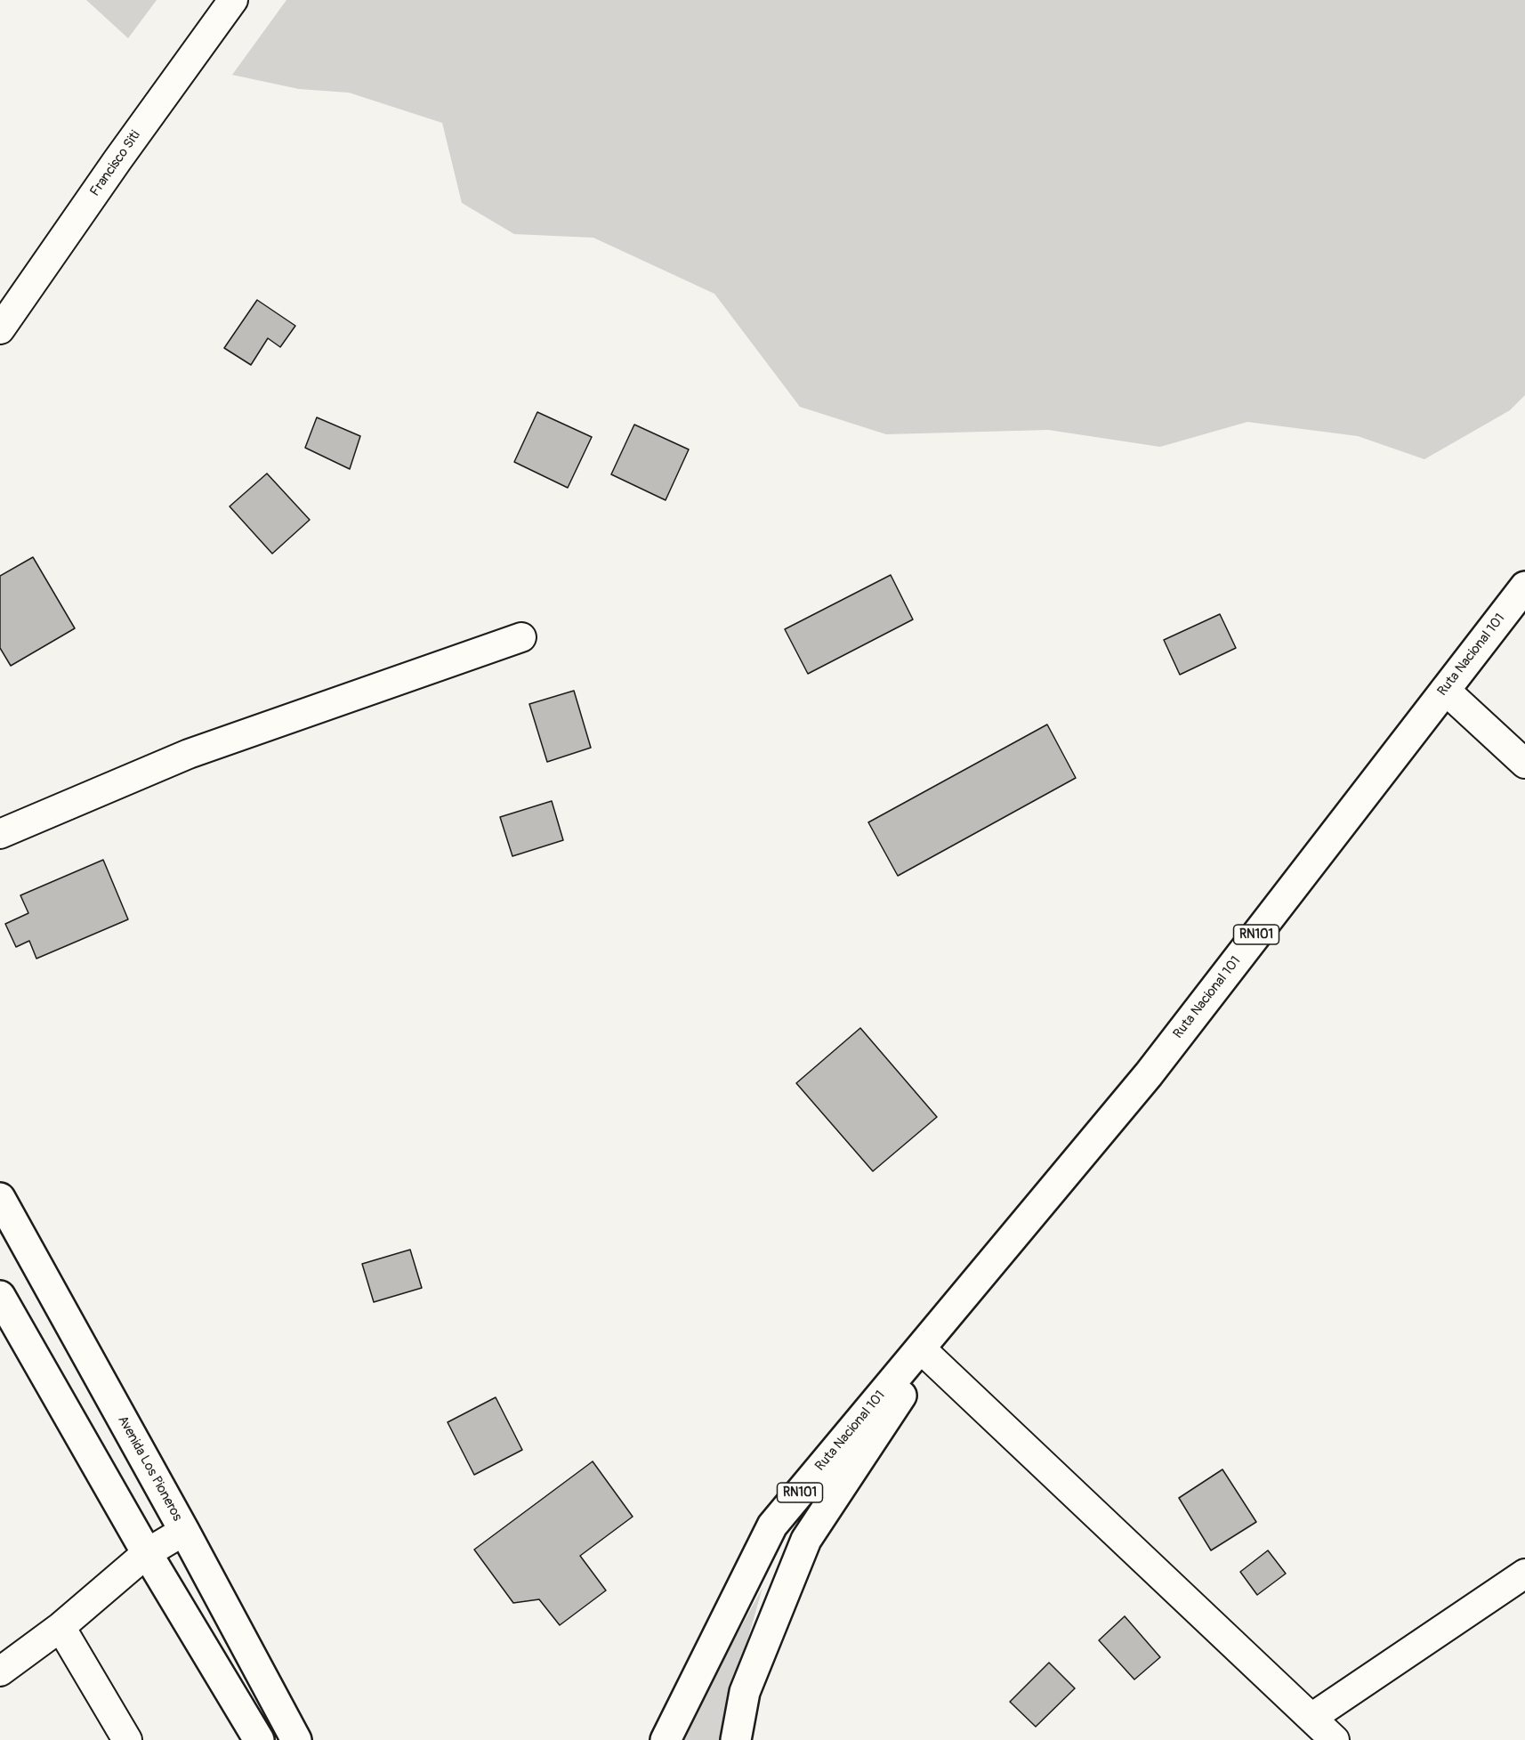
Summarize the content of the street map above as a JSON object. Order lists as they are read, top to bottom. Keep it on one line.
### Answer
{"streets":{"main road":["Ruta Nacional 101","RN101","Avenida Los Pioneros"],"street":["Francisco Siti"]}}
